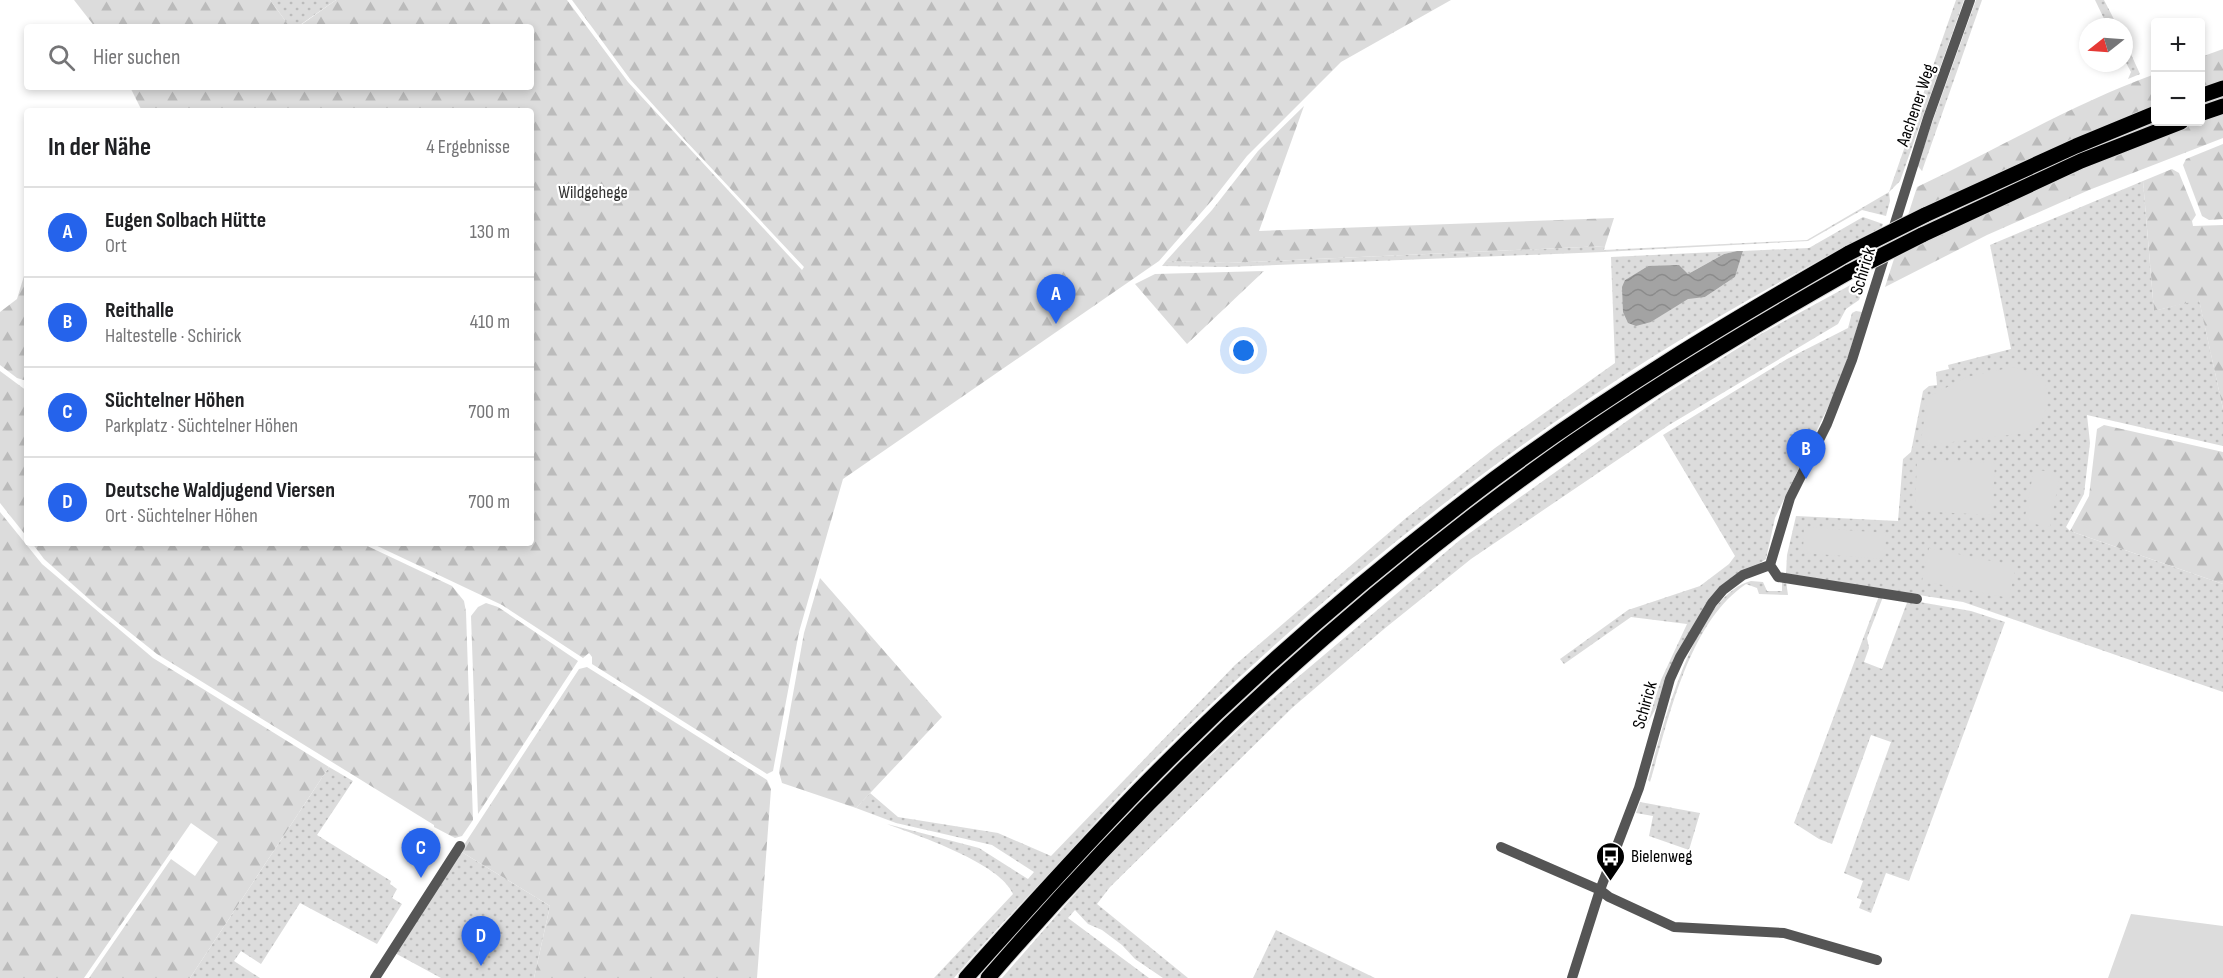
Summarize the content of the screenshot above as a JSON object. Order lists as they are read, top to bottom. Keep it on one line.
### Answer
{"streets":{"street":["Aachener Weg","Schirick"]},"crossings":[["Aachener Weg","Schirick"]],"parks":["Wildgehege"],"places":{"bus stop":["Bielenweg"]},"north":"left","page":{"map_buttons":["+","−"],"search":"Hier suchen","heading":["In der Nähe","4 Ergebnisse"],"list":[{"mark":"A","name":"Eugen Solbach Hütte","note":"Ort","value":"130 m"},{"mark":"B","name":"Reithalle","note":"Haltestelle · Schirick","value":"410 m"},{"mark":"C","name":"Süchtelner Höhen","note":"Parkplatz · Süchtelner Höhen","value":"700 m"},{"mark":"D","name":"Deutsche Waldjugend Viersen","note":"Ort · Süchtelner Höhen","value":"700 m"}],"pins":["A","B","C","D"]}}
